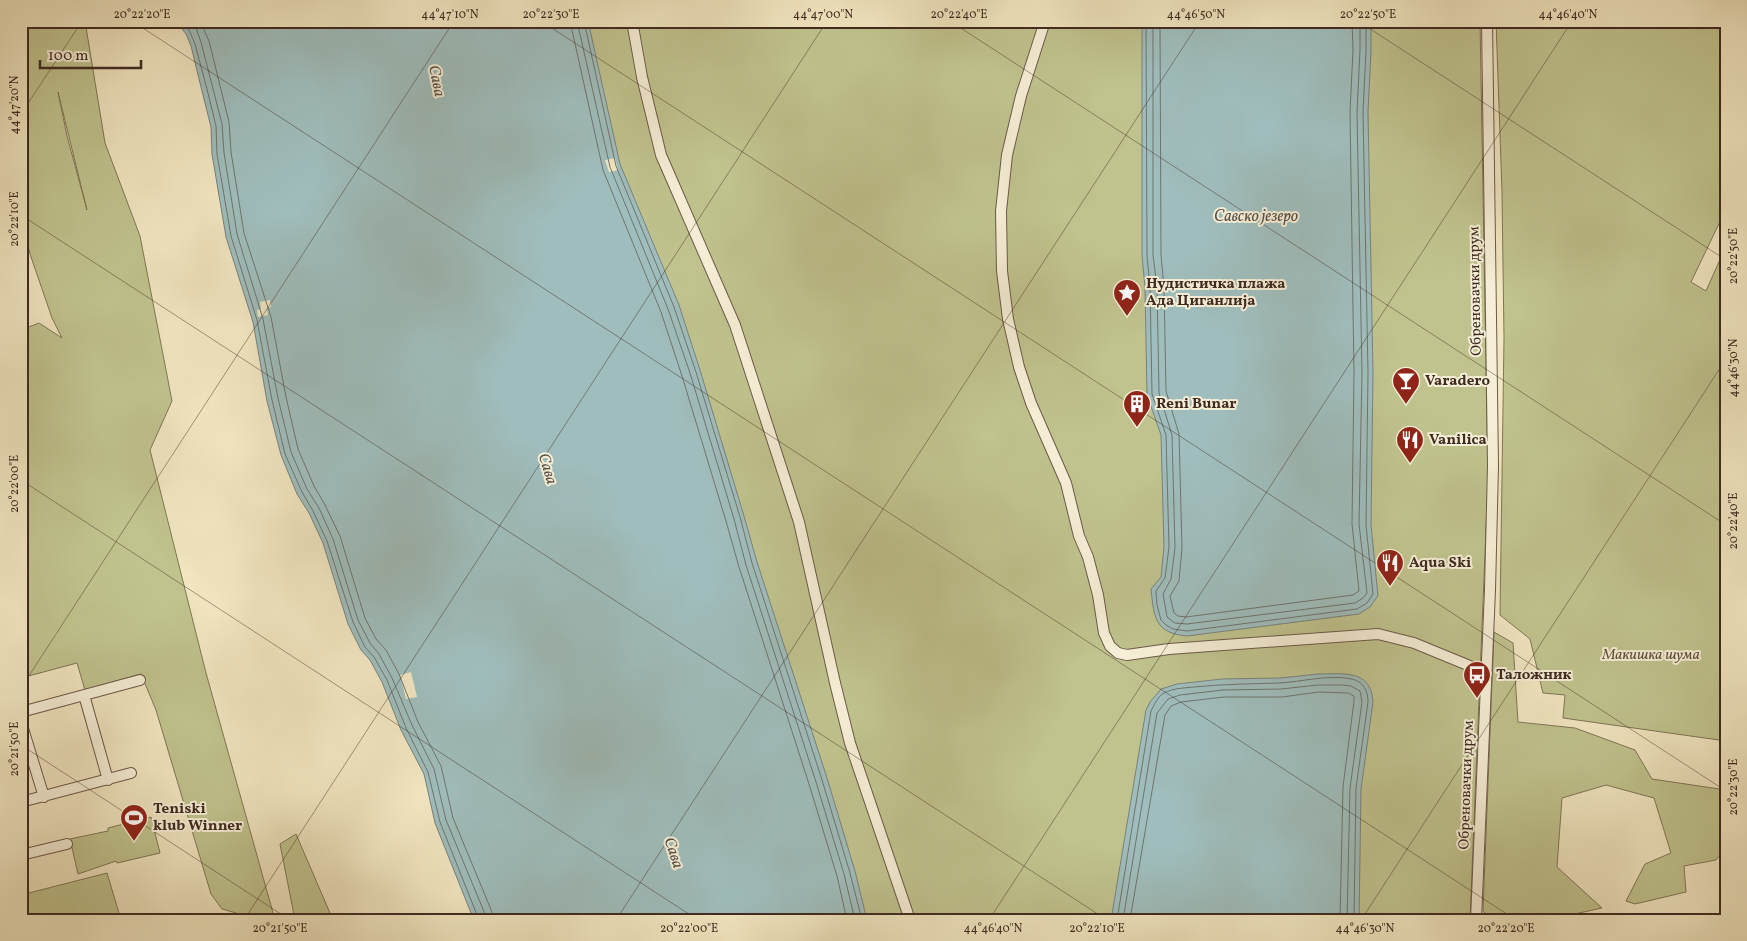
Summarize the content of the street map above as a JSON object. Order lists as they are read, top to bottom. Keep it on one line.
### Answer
{"streets":{"street":["Обреновачки друм"]},"water":["Сава","Савско језеро"],"parks":["Макишка шума"],"places":{"place":["Нудистичка плажа Ада Циганлија"],"bar":["Varadero"],"building":["Reni Bunar"],"restaurant":["Vanilica","Aqua Ski"],"bus stop":["Таложник"],"sports":["Teniski klub Winner"]},"scale_bar":"100 m","coordinates":["20°22'20\"E","44°47'10\"N","20°22'30\"E","44°47'00\"N","20°22'40\"E","44°46'50\"N","20°22'50\"E","44°46'40\"N","44°47'20\"N","20°22'10\"E","44°46'30\"N","20°22'00\"E","20°21'50\"E"]}
